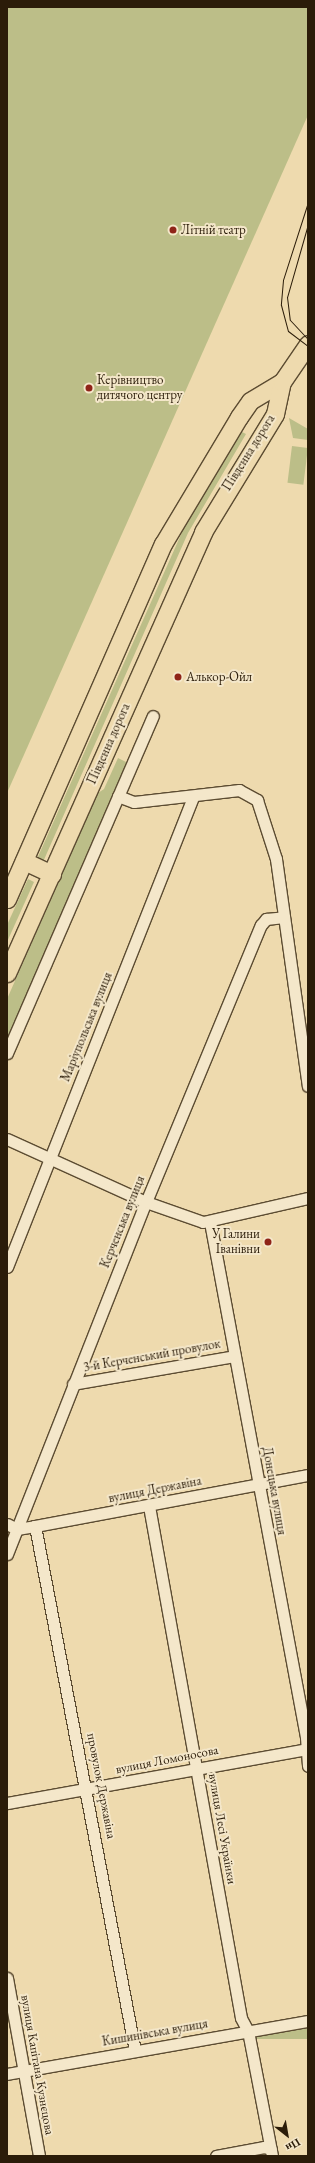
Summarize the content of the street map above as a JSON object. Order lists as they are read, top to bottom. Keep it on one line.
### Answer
{"streets":{"main road":["Південна дорога"],"street":["Маріупольська вулиця","Керченська вулиця","3-й Керченський провулок","вулиця Державіна","Донецька вулиця","вулиця Ломоносова","провулок Державіна","вулиця Лесі Українки","Кишинівська вулиця","вулиця Капітана Кузнєцова"]},"crossings":[["Керченська вулиця","3-й Керченський провулок"],["Керченська вулиця","вулиця Державіна"],["3-й Керченський провулок","Донецька вулиця"],["вулиця Державіна","Донецька вулиця"],["вулиця Державіна","провулок Державіна"],["вулиця Державіна","вулиця Лесі Українки"],["Донецька вулиця","вулиця Ломоносова"],["вулиця Ломоносова","провулок Державіна"],["вулиця Ломоносова","вулиця Лесі Українки"],["провулок Державіна","Кишинівська вулиця"],["вулиця Лесі Українки","Кишинівська вулиця"],["Кишинівська вулиця","вулиця Капітана Кузнєцова"]],"places":["Літній театр","Керівництво дитячого центру","Алькор-Ойл","У Галини Іванівни"],"north":"bottom right"}
